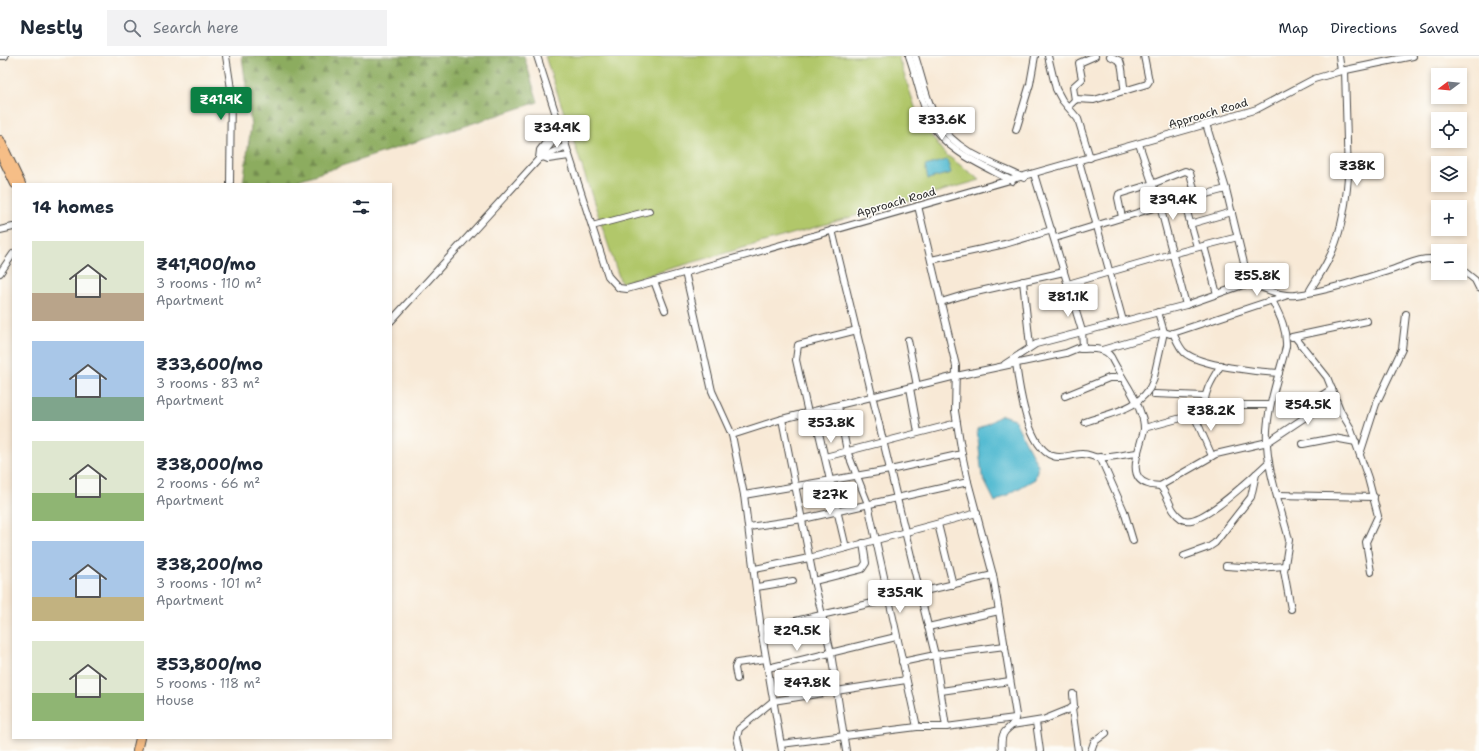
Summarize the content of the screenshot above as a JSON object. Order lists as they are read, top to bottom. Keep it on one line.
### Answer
{"streets":{"street":["Approach Road"]},"north":"left","page":{"header":"Nestly","search":"Search here","nav":["Map","Directions","Saved"],"map_buttons":["+","−"],"price":["₹41.9K","₹33.6K","₹34.9K","₹38K","₹39.4K","₹55.8K","₹81.1K","₹54.5K","₹38.2K","₹53.8K","₹27K","₹35.9K","₹29.5K","₹47.8K"],"heading":"14 homes","list":[{"name":"₹41,900/mo","note":"3 rooms · 110 m² · Apartment"},{"name":"₹33,600/mo","note":"3 rooms · 83 m² · Apartment"},{"name":"₹38,000/mo","note":"2 rooms · 66 m² · Apartment"},{"name":"₹38,200/mo","note":"3 rooms · 101 m² · Apartment"},{"name":"₹53,800/mo","note":"5 rooms · 118 m² · House"}]}}
